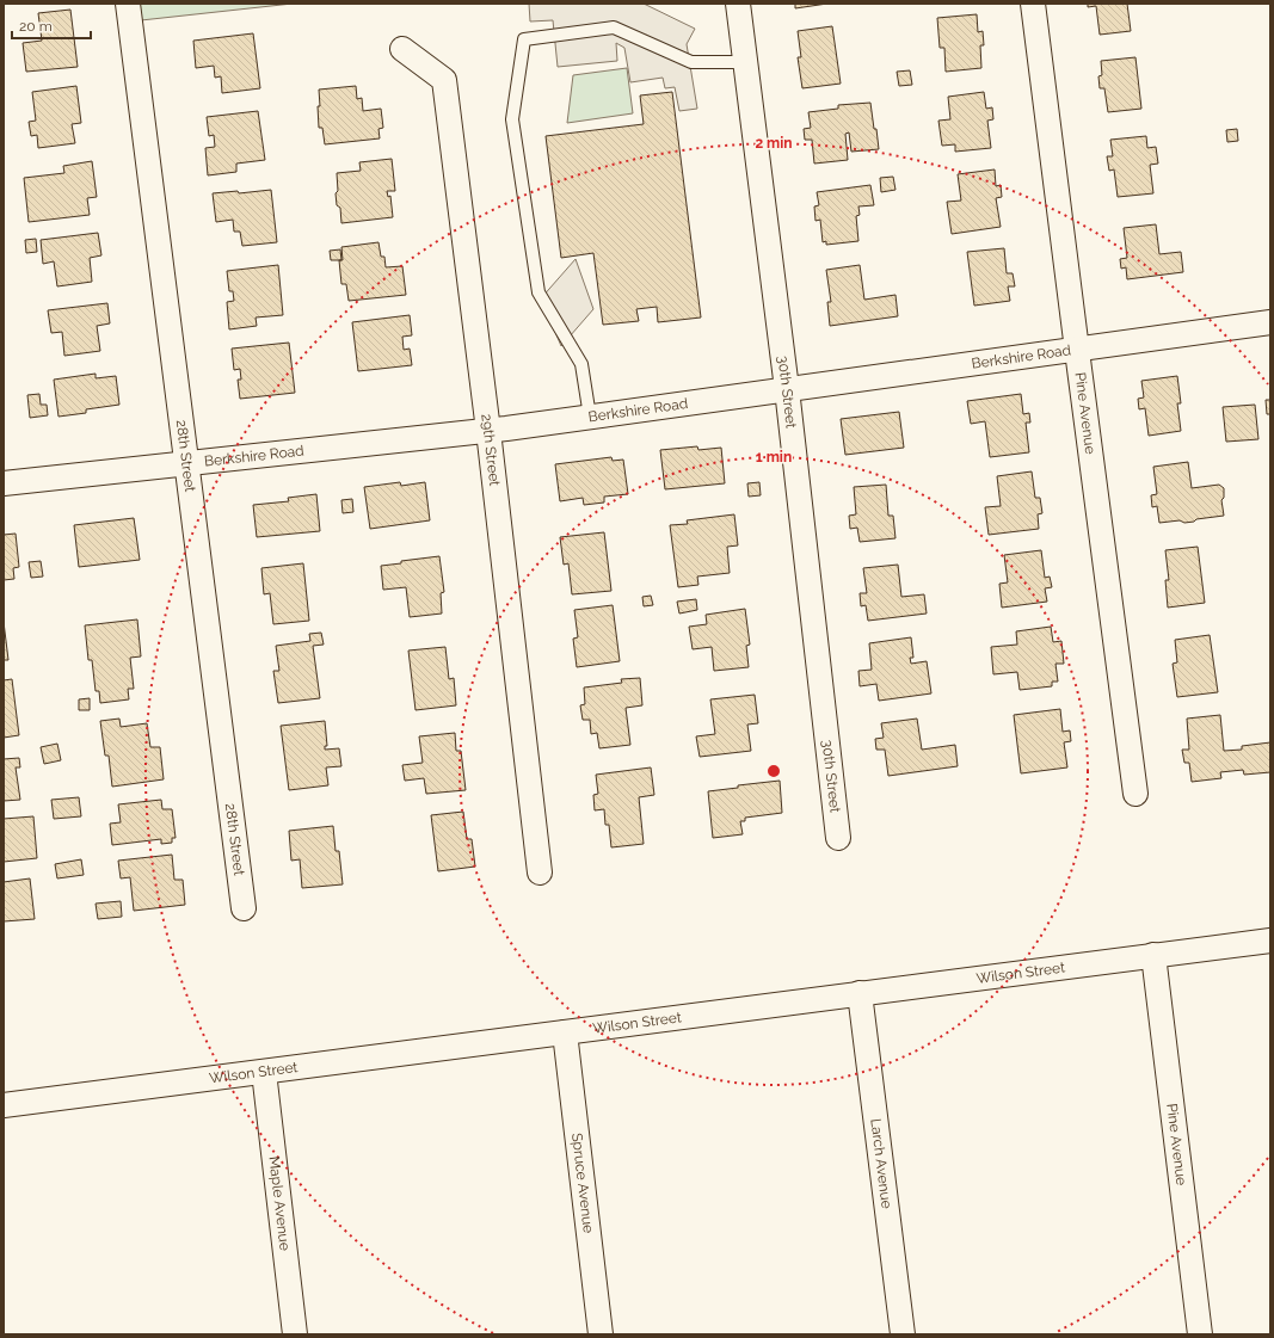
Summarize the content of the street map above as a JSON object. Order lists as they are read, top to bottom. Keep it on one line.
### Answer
{"streets":{"street":["Berkshire Road","30th Street","Pine Avenue","29th Street","28th Street","Wilson Street","Larch Avenue","Spruce Avenue","Maple Avenue"]},"crossings":[["Berkshire Road","30th Street"],["Berkshire Road","Pine Avenue"],["Berkshire Road","29th Street"],["Berkshire Road","28th Street"],["Pine Avenue","Wilson Street"],["Wilson Street","Larch Avenue"],["Wilson Street","Spruce Avenue"],["Wilson Street","Maple Avenue"]],"scale_bar":"20 m","rings":["2 min","1 min"]}
